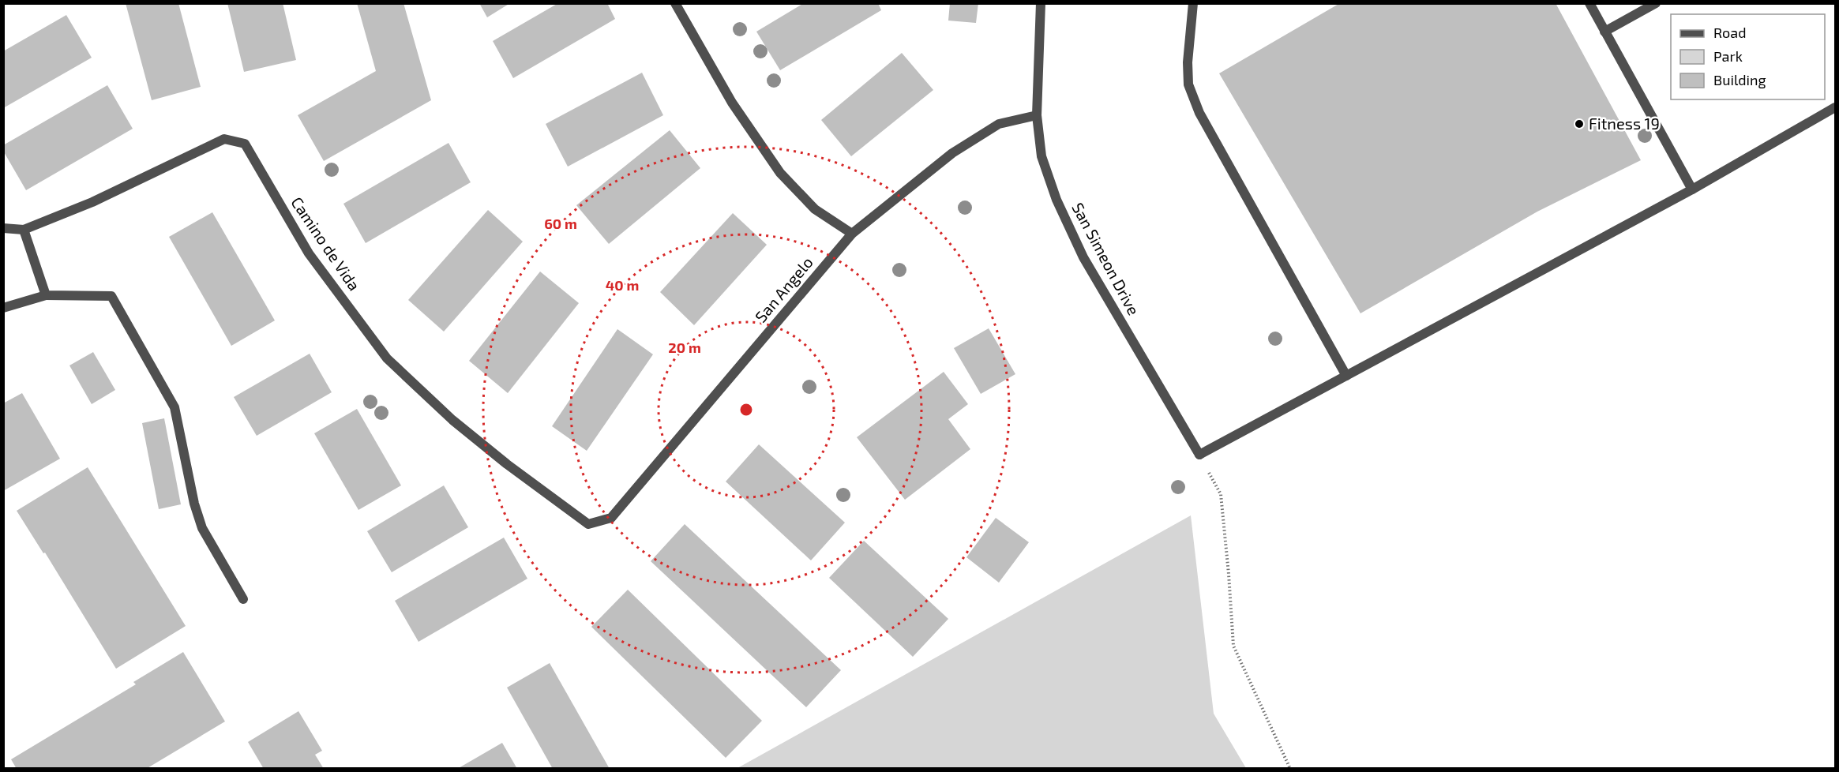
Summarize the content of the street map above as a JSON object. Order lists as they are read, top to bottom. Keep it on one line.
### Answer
{"streets":{"street":["Camino de Vida","San Simeon Drive","San Angelo"]},"crossings":[["Camino de Vida","San Angelo"],["San Simeon Drive","San Angelo"]],"places":["Fitness 19"],"legend":["Road","Park","Building"],"rings":["60 m","40 m","20 m"]}
